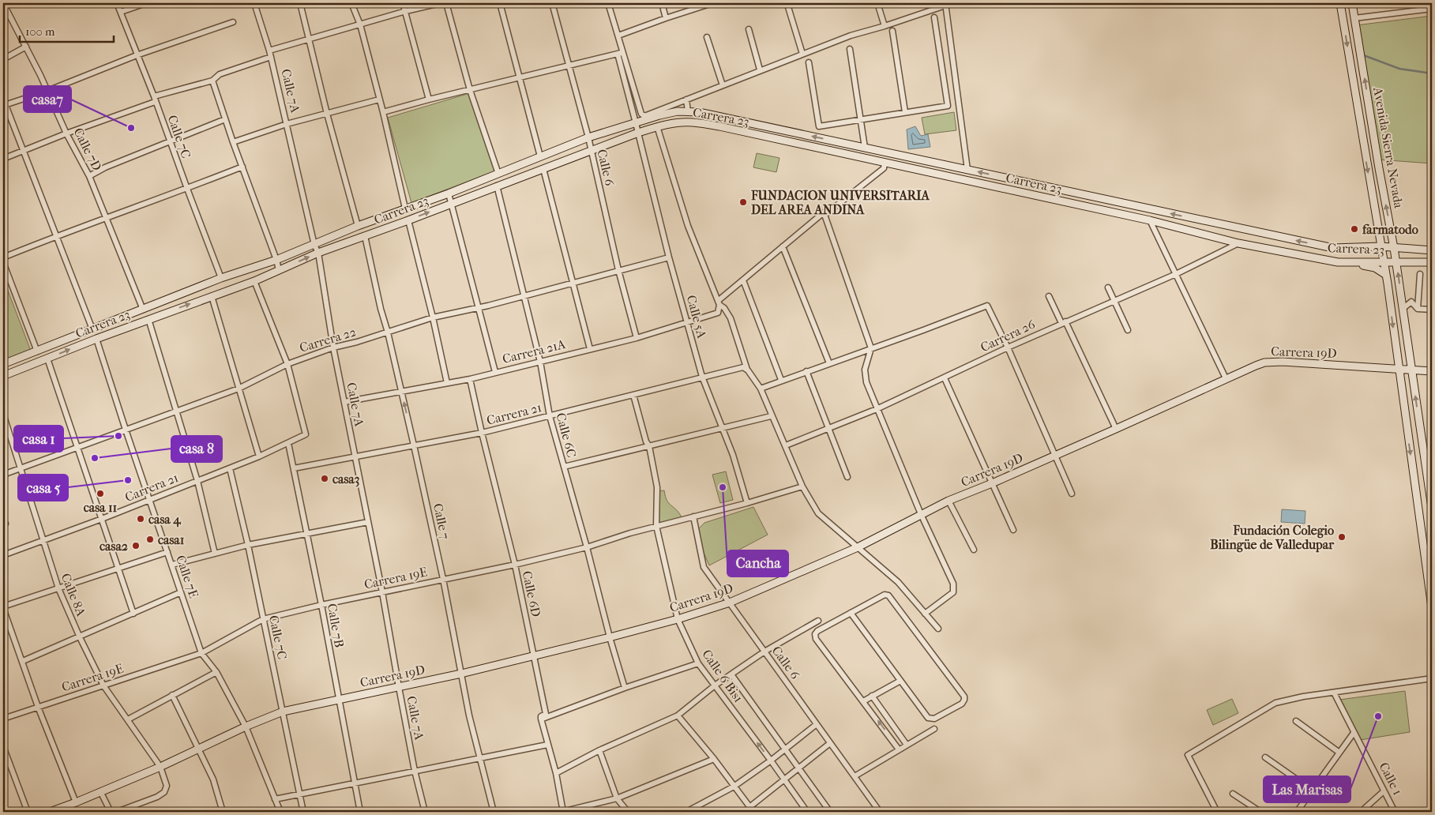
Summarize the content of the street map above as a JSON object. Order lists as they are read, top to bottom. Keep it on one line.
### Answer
{"streets":{"main road":["Carrera 23","Avenida Sierra Nevada","Carrera 19D"],"street":["Calle 7A","Calle 7C","Calle 7D","Calle 6","Calle 5A","Carrera 26","Carrera 22","Carrera 21A","Carrera 21","Calle 6C","Calle 7","Calle 7E","Carrera 19E","Calle 6D","Calle 8A","Calle 7B","Calle 6 Bis1","Calle 1"]},"crossings":[["Calle 7A","Carrera 23"],["Calle 7A","Carrera 22"],["Calle 7A","Carrera 21A"],["Calle 7A","Carrera 19D"],["Calle 7A","Carrera 21"],["Calle 7A","Carrera 19E"],["Carrera 23","Calle 7C"],["Carrera 23","Avenida Sierra Nevada"],["Carrera 23","Calle 7D"],["Carrera 23","Calle 6"],["Carrera 23","Calle 5A"],["Carrera 23","Carrera 26"],["Carrera 23","Carrera 21A"],["Carrera 23","Calle 6C"],["Carrera 23","Calle 7"],["Carrera 23","Calle 7E"],["Calle 7C","Carrera 19D"],["Calle 7C","Carrera 21"],["Calle 7C","Carrera 19E"],["Avenida Sierra Nevada","Carrera 19D"],["Calle 6","Carrera 22"],["Calle 6","Carrera 21A"],["Calle 6","Carrera 19D"],["Calle 6","Carrera 19E"],["Calle 5A","Carrera 22"],["Calle 5A","Carrera 21A"],["Calle 5A","Carrera 21"],["Calle 5A","Carrera 19E"],["Carrera 22","Carrera 21"],["Carrera 22","Calle 6C"],["Carrera 22","Calle 7"],["Carrera 22","Calle 7E"],["Carrera 22","Calle 8A"],["Carrera 21A","Calle 6C"],["Carrera 21A","Calle 7"],["Carrera 21A","Calle 6D"],["Carrera 19D","Calle 6C"],["Carrera 19D","Calle 7"],["Carrera 19D","Calle 7E"],["Carrera 19D","Calle 6D"],["Carrera 19D","Calle 8A"],["Carrera 19D","Calle 7B"],["Carrera 19D","Calle 6 Bis1"],["Carrera 21","Calle 6C"],["Carrera 21","Calle 7"],["Carrera 21","Calle 7E"],["Carrera 21","Calle 6D"],["Carrera 21","Calle 8A"],["Carrera 21","Calle 7B"],["Carrera 21","Calle 6 Bis1"],["Calle 6C","Carrera 19E"],["Calle 7","Carrera 19E"],["Calle 7E","Carrera 19E"],["Carrera 19E","Calle 6D"],["Carrera 19E","Calle 8A"],["Carrera 19E","Calle 7B"],["Carrera 19E","Calle 6 Bis1"]],"places":["casa7","FUNDACION UNIVERSITARIA DEL AREA ANDINA","farmatodo","casa 1","casa 8","casa3","casa 5","Cancha","casa 11","casa 4","Fundación Colegio Bilingüe de Valledupar","casa1","casa2","Las Marisas"],"scale_bar":"100 m"}
